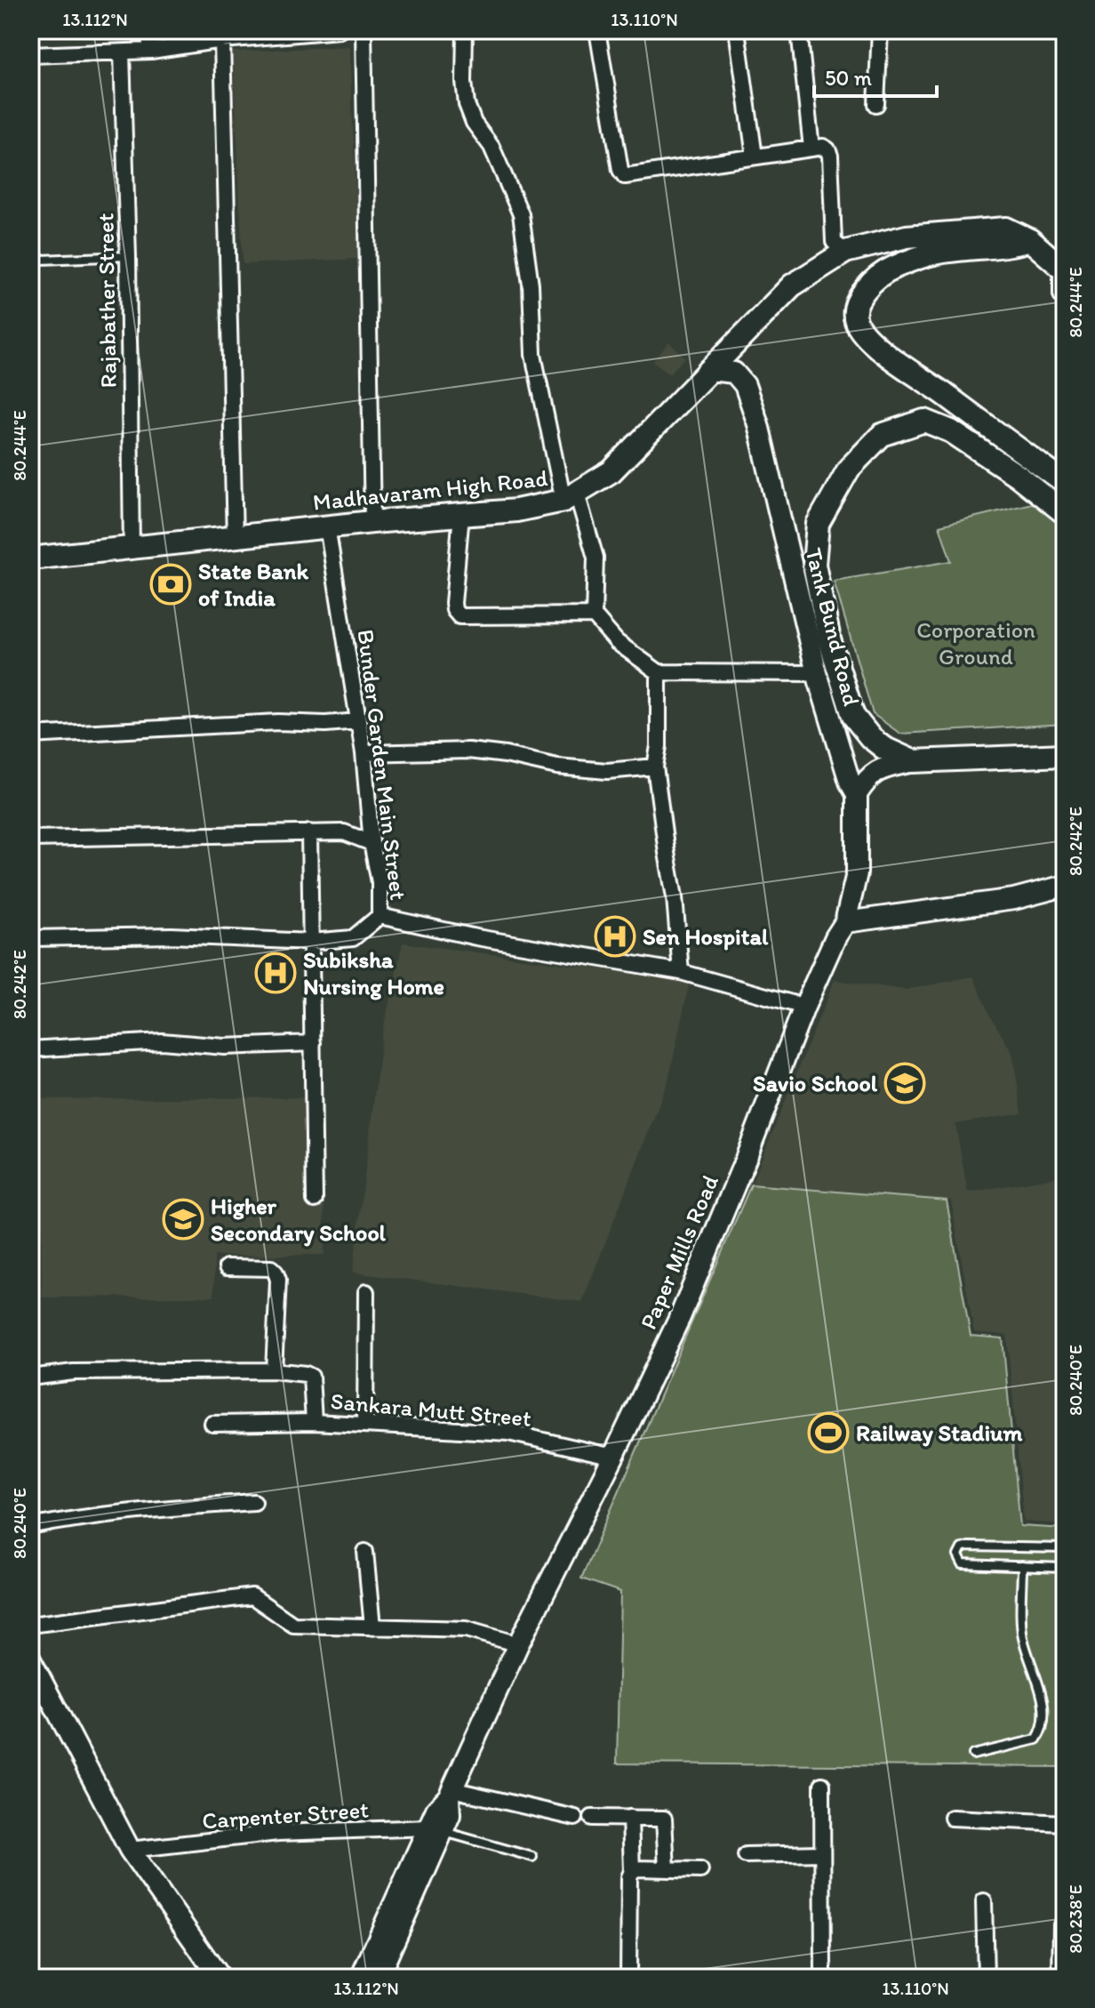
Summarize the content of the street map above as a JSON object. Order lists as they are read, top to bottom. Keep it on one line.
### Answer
{"streets":{"main road":["Madhavaram High Road","Tank Bund Road","Paper Mills Road"],"street":["Rajabather Street","Bunder Garden Main Street","Sankara Mutt Street","Carpenter Street"]},"crossings":[["Rajabather Street","Madhavaram High Road"],["Madhavaram High Road","Tank Bund Road"],["Madhavaram High Road","Bunder Garden Main Street"],["Tank Bund Road","Paper Mills Road"],["Bunder Garden Main Street","Paper Mills Road"],["Paper Mills Road","Sankara Mutt Street"],["Paper Mills Road","Carpenter Street"]],"parks":["Corporation Ground"],"places":{"bank":["State Bank of India"],"hospital":["Sen Hospital","Subiksha Nursing Home"],"school or university":["Savio School","Higher Secondary School"],"sports":["Railway Stadium"]},"scale_bar":"50 m","coordinates":["13.112°N","13.110°N","80.244°E","80.242°E","80.240°E","80.238°E"]}
